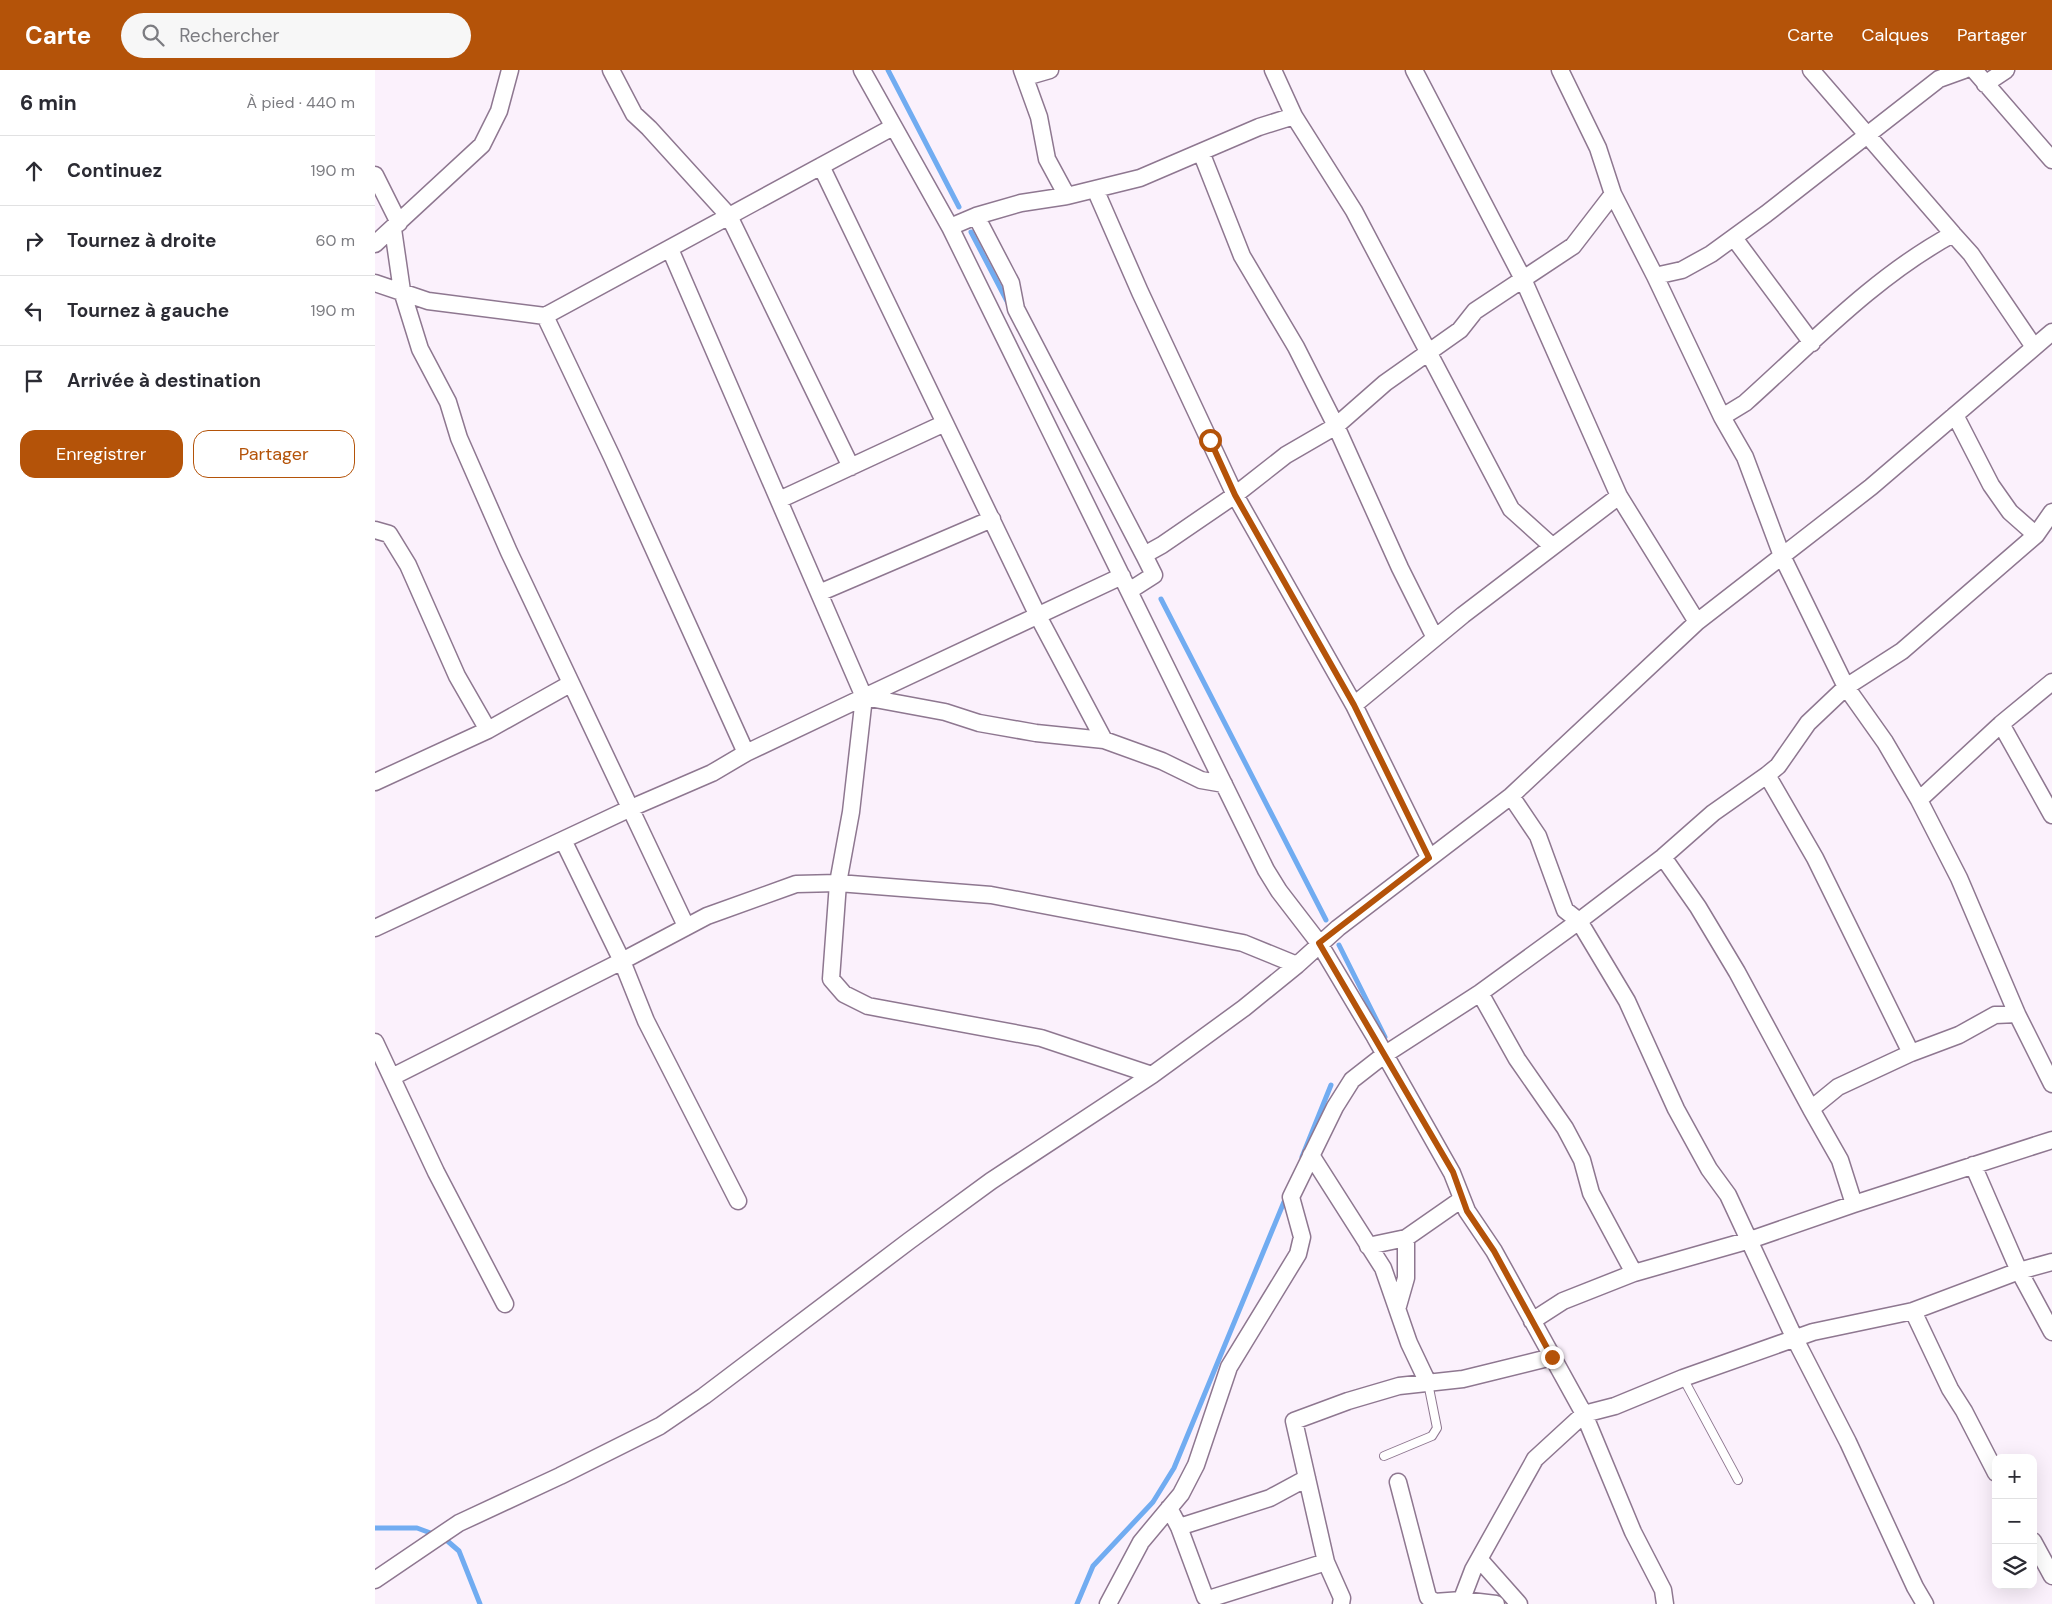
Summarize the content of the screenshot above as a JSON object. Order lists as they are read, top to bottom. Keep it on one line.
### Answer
{"page":{"header":"Carte","search":"Rechercher","nav":["Carte","Calques","Partager"],"heading":["6 min","À pied · 440 m"],"list":[["Continuez","190 m"],["Tournez à droite","60 m"],["Tournez à gauche","190 m"],"Arrivée à destination"],"buttons":["Enregistrer","Partager"],"map_buttons":["+","−"]}}
